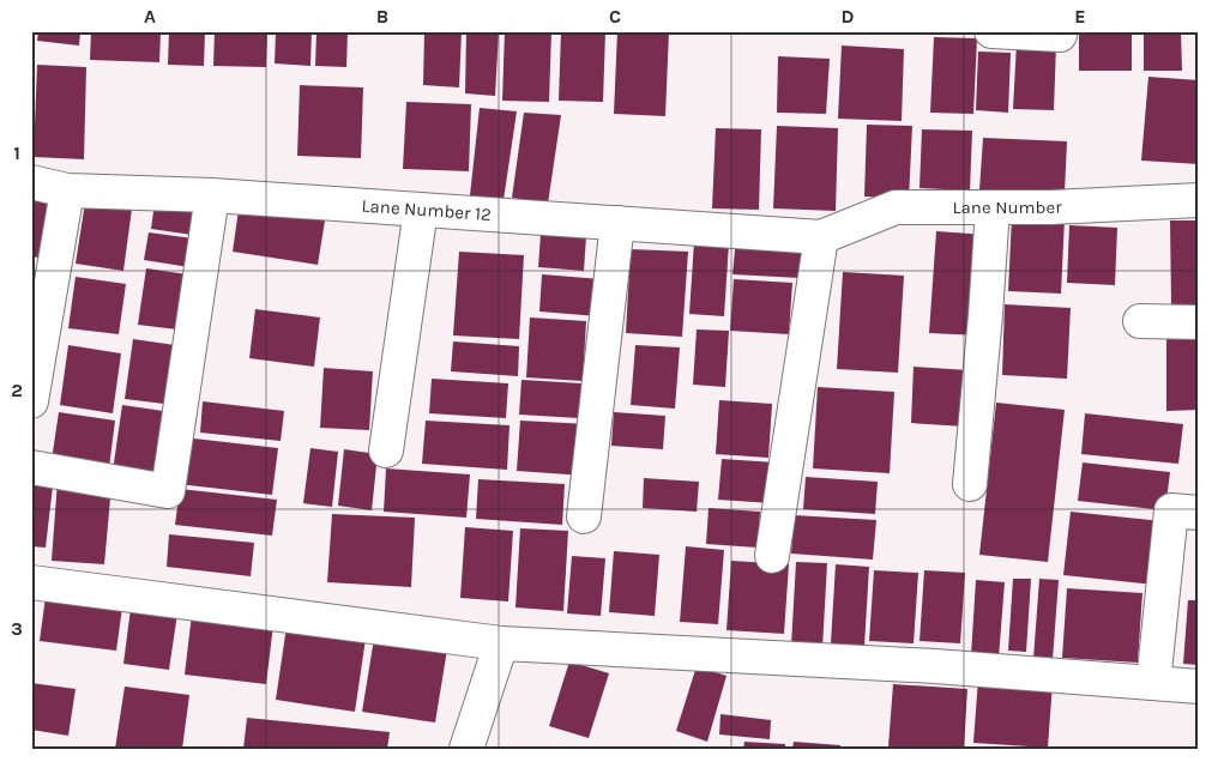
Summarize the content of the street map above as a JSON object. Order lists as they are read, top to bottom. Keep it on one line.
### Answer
{"streets":{"street":["Lane Number","Lane Number 12"]},"crossings":[["Lane Number","Lane Number 12"]],"grid":{"columns":["A","B","C","D","E"],"rows":["1","2","3"]}}
